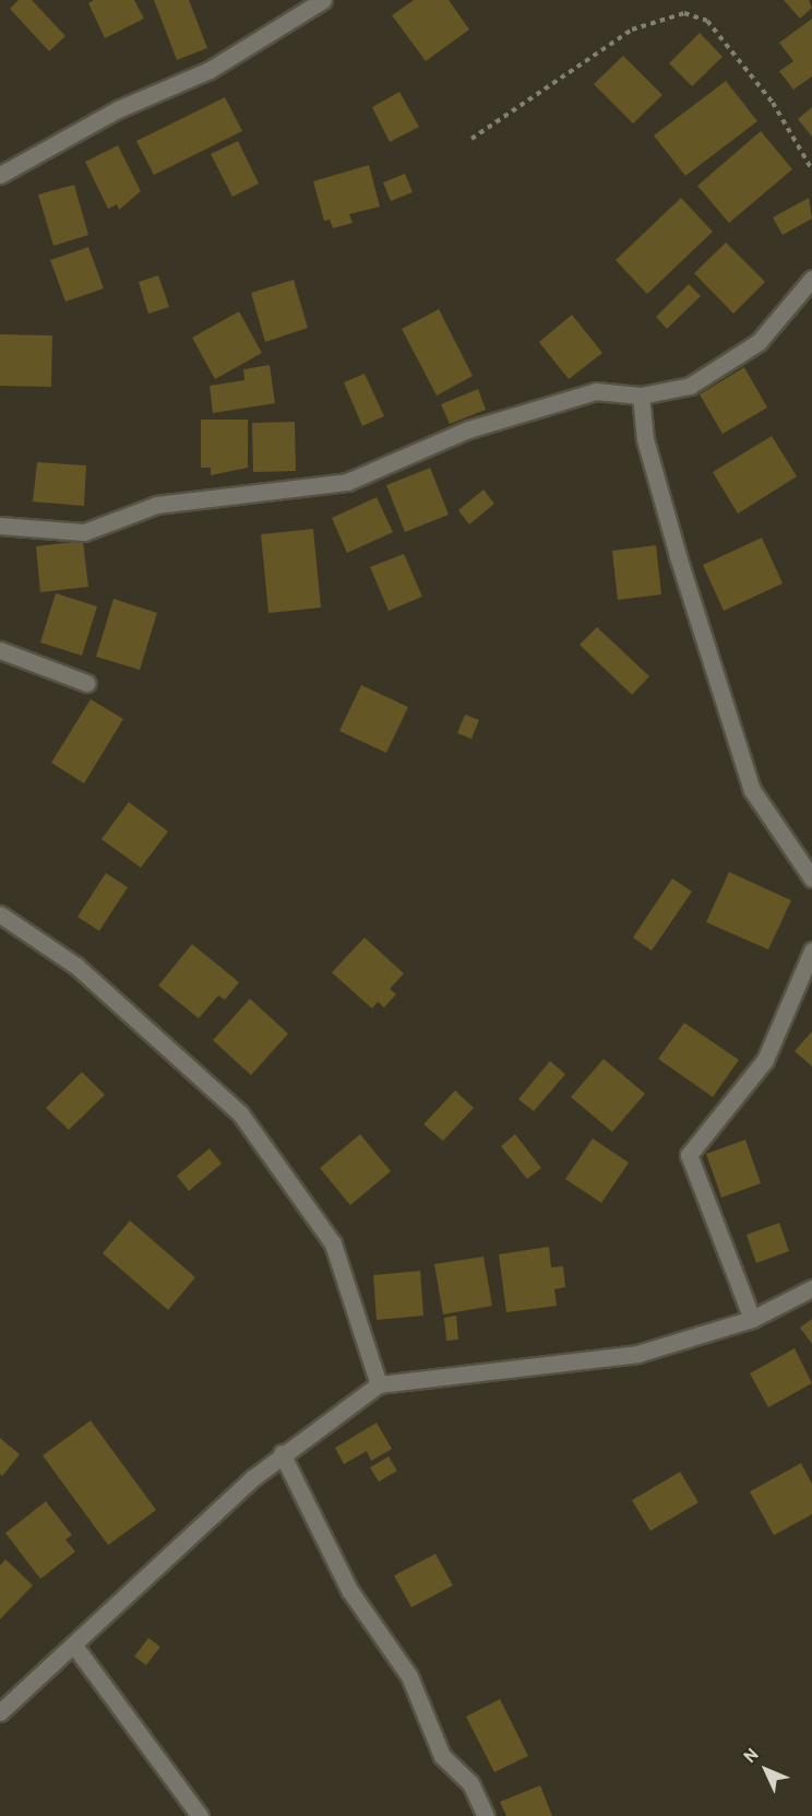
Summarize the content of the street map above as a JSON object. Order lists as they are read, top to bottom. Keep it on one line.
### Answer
{"north":"top left"}
